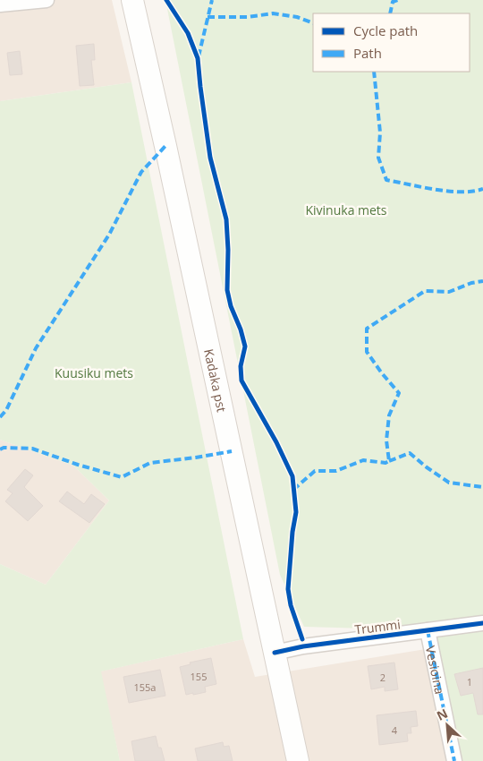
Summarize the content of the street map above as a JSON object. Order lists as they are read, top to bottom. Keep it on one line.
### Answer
{"streets":{"main road":["Kadaka pst"],"street":["Trummi","Vesioina"]},"crossings":[["Kadaka pst","Trummi"],["Trummi","Vesioina"]],"parks":["Kivinuka mets","Kuusiku mets"],"house_numbers":["155","2","1","155a","4"],"legend":["Cycle path","Path"],"north":"top left"}
